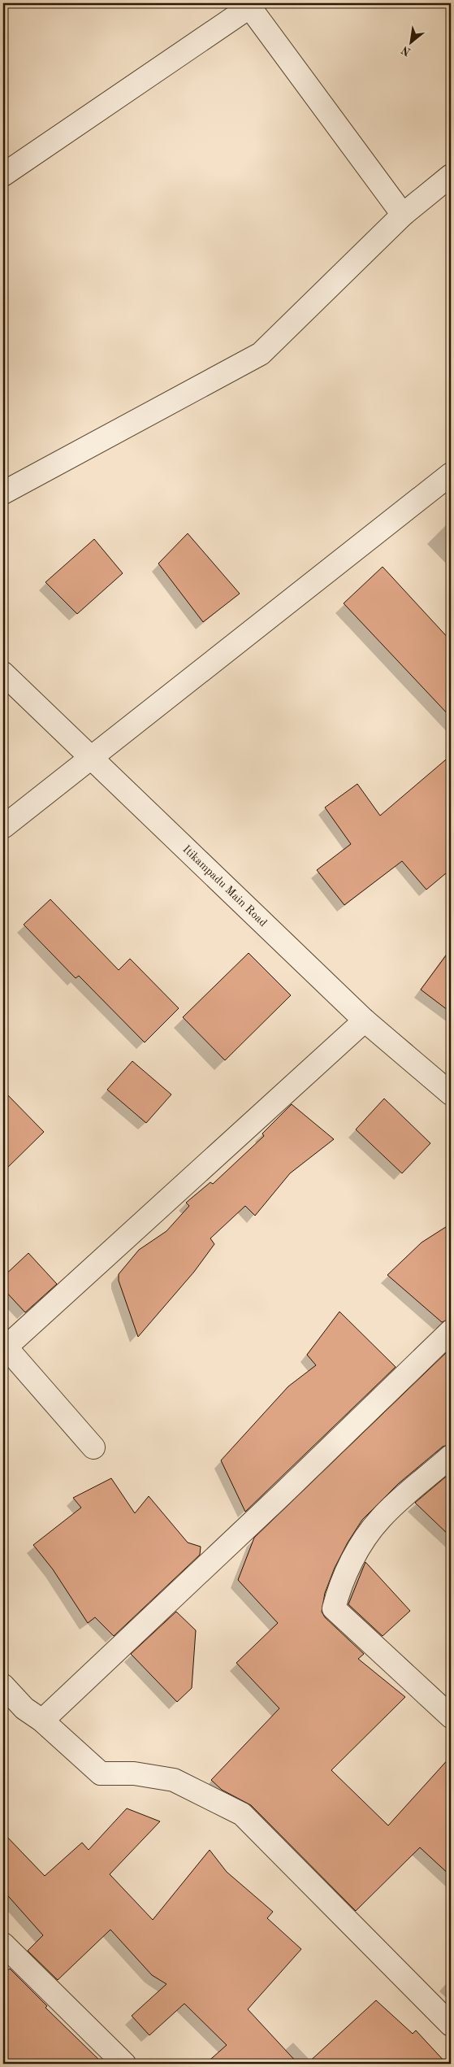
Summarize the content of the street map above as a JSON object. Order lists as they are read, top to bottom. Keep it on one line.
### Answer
{"streets":{"street":["Itikampadu Main Road"]},"north":"bottom left"}
